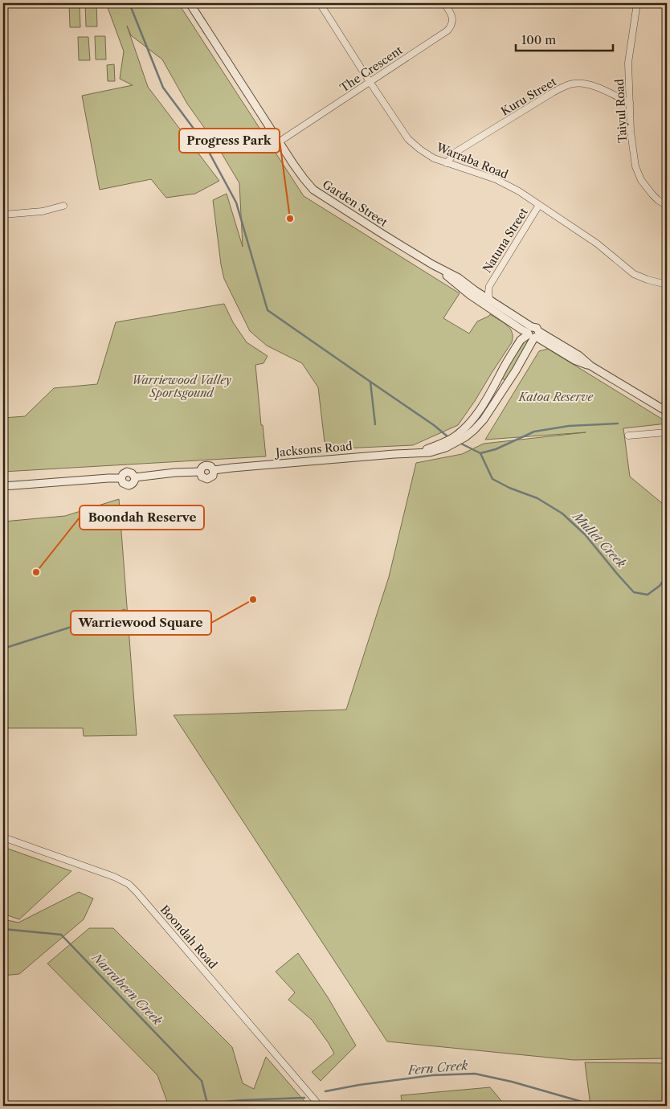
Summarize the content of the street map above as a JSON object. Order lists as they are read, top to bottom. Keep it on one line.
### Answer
{"streets":{"street":["The Crescent","Kuru Street","Taiyul Road","Warraba Road","Garden Street","Natuna Street","Jacksons Road","Boondah Road"]},"crossings":[["The Crescent","Warraba Road"],["The Crescent","Garden Street"],["Kuru Street","Taiyul Road"],["Kuru Street","Warraba Road"],["Warraba Road","Natuna Street"],["Garden Street","Natuna Street"],["Garden Street","Jacksons Road"]],"water":["Mullet Creek","Narrabeen Creek","Fern Creek"],"parks":["Warriewood Valley Sportsgound","Katoa Reserve"],"places":["Progress Park","Boondah Reserve","Warriewood Square"],"scale_bar":"100 m"}
